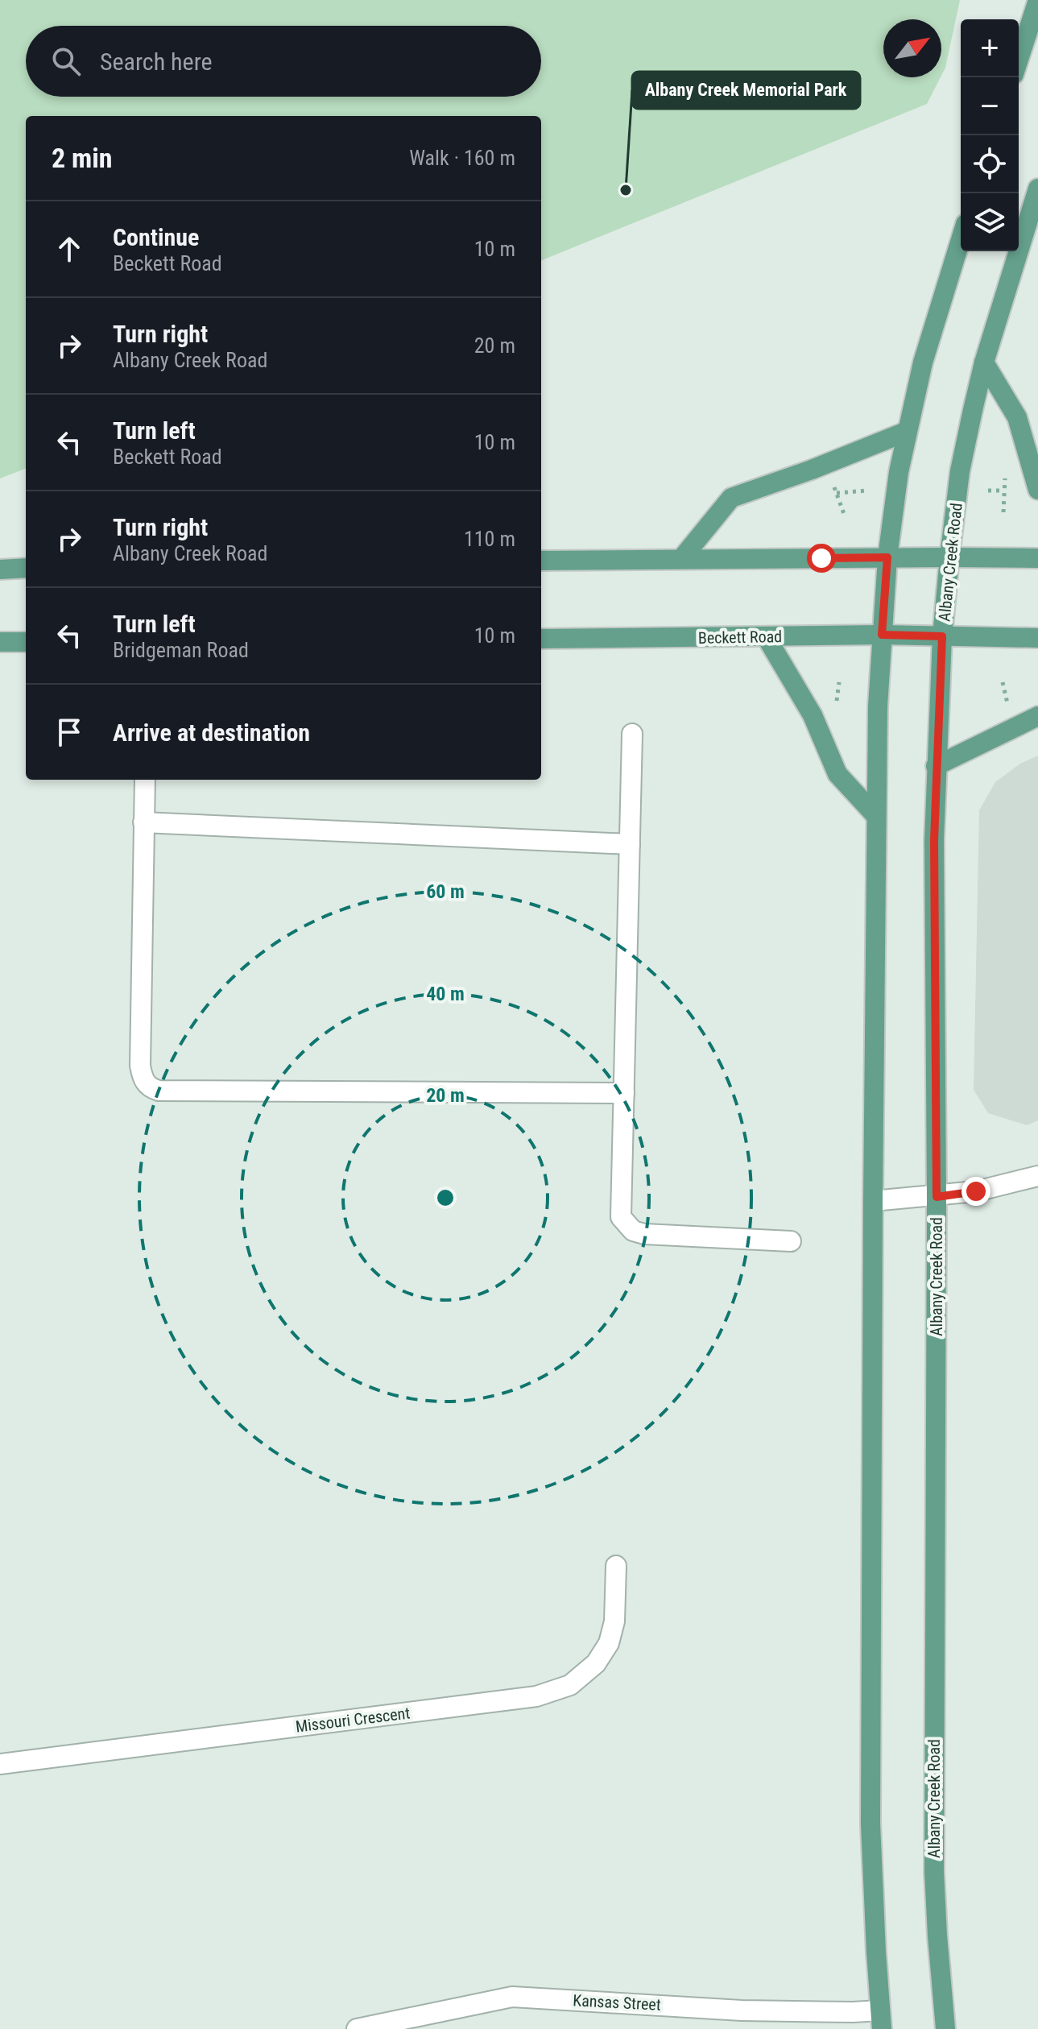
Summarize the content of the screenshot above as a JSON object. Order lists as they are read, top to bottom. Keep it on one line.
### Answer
{"streets":{"main road":["Albany Creek Road","Beckett Road"],"street":["Missouri Crescent","Kansas Street"]},"crossings":[["Albany Creek Road","Beckett Road"]],"places":["Albany Creek Memorial Park"],"north":"top right","page":{"map_buttons":["+","−"],"search":"Search here","heading":["2 min","Walk · 160 m"],"list":[["Continue","Beckett Road","10 m"],["Turn right","Albany Creek Road","20 m"],["Turn left","Beckett Road","10 m"],["Turn right","Albany Creek Road","110 m"],["Turn left","Bridgeman Road","10 m"],"Arrive at destination"]},"rings":["60 m","40 m","20 m"]}
